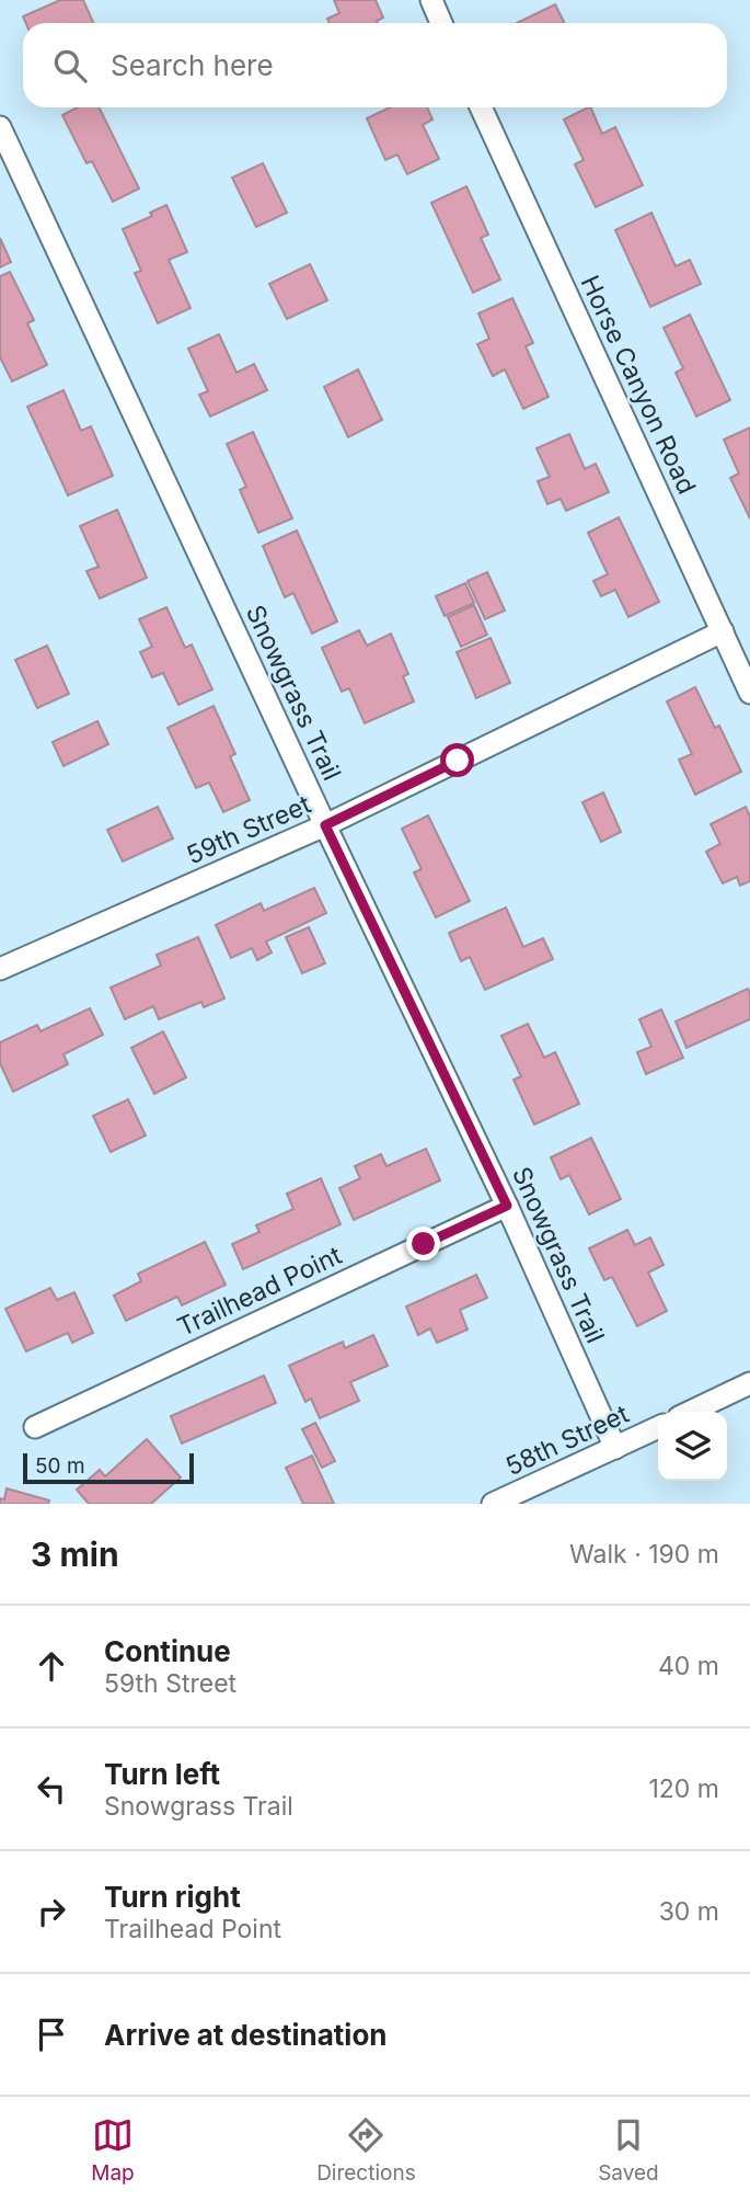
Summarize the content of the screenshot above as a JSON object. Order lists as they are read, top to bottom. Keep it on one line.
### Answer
{"streets":{"street":["Horse Canyon Road","Snowgrass Trail","59th Street","Trailhead Point","58th Street"]},"crossings":[["Horse Canyon Road","59th Street"],["Snowgrass Trail","59th Street"],["Snowgrass Trail","Trailhead Point"],["Snowgrass Trail","58th Street"]],"scale_bar":"50 m","page":{"search":"Search here","scale":"50 m","heading":["3 min","Walk · 190 m"],"list":[["Continue","59th Street","40 m"],["Turn left","Snowgrass Trail","120 m"],["Turn right","Trailhead Point","30 m"],"Arrive at destination"],"nav":["Map","Directions","Saved"]}}
